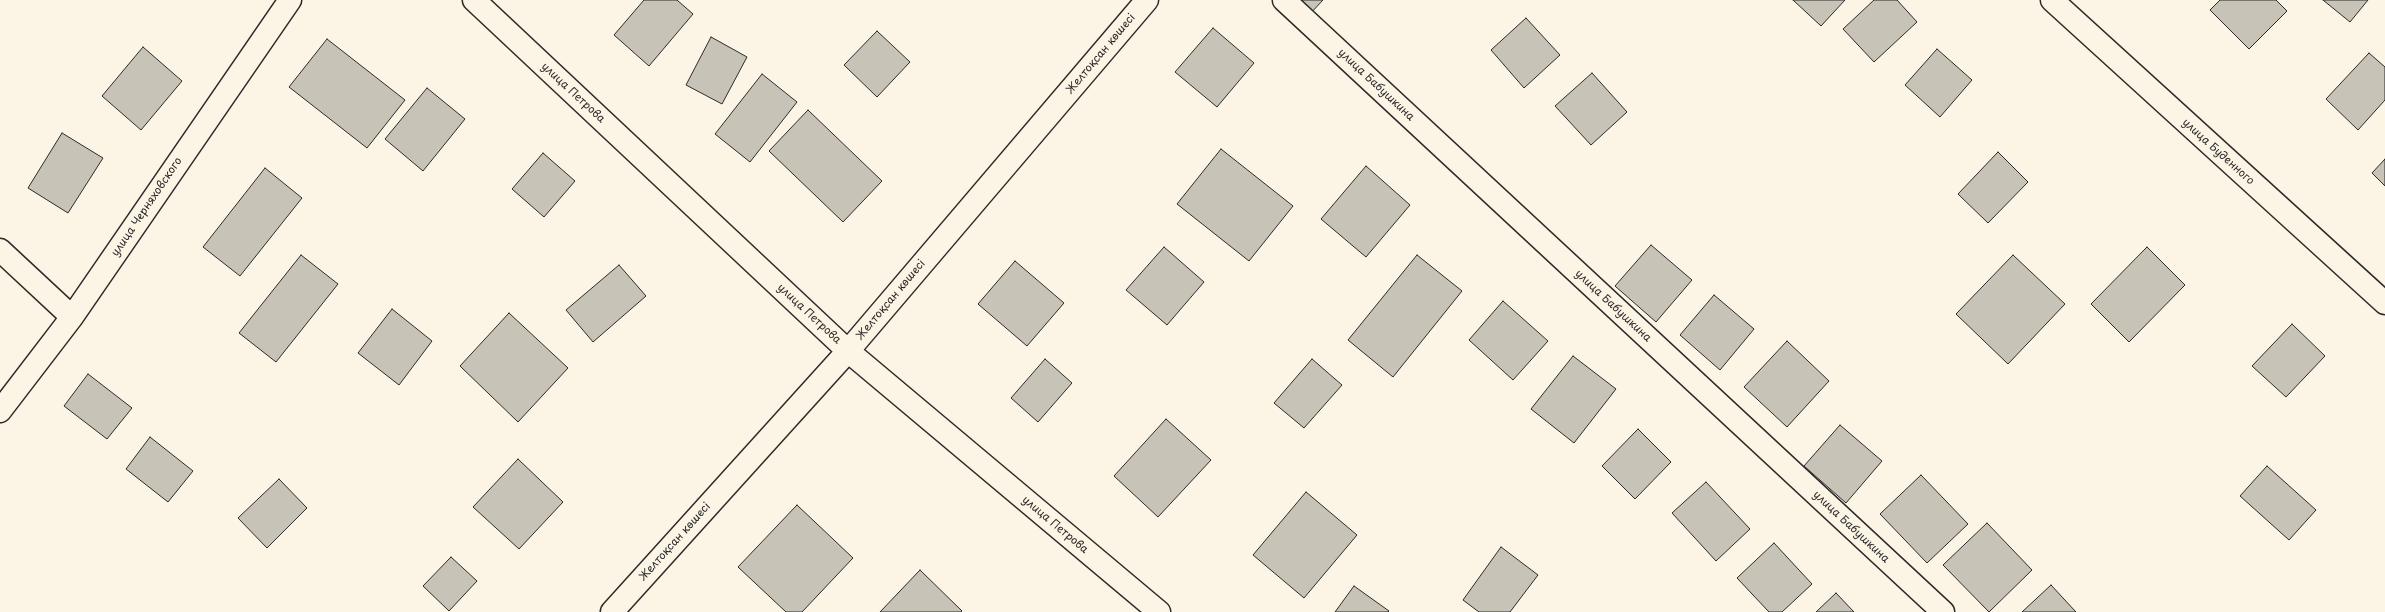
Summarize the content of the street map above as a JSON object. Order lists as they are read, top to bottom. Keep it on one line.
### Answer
{"streets":{"street":["Желтоқсан көшесі","улица Бабушкина","улица Петрова","улица Буденного","улица Черняховского"]},"crossings":[["Желтоқсан көшесі","улица Петрова"]]}
